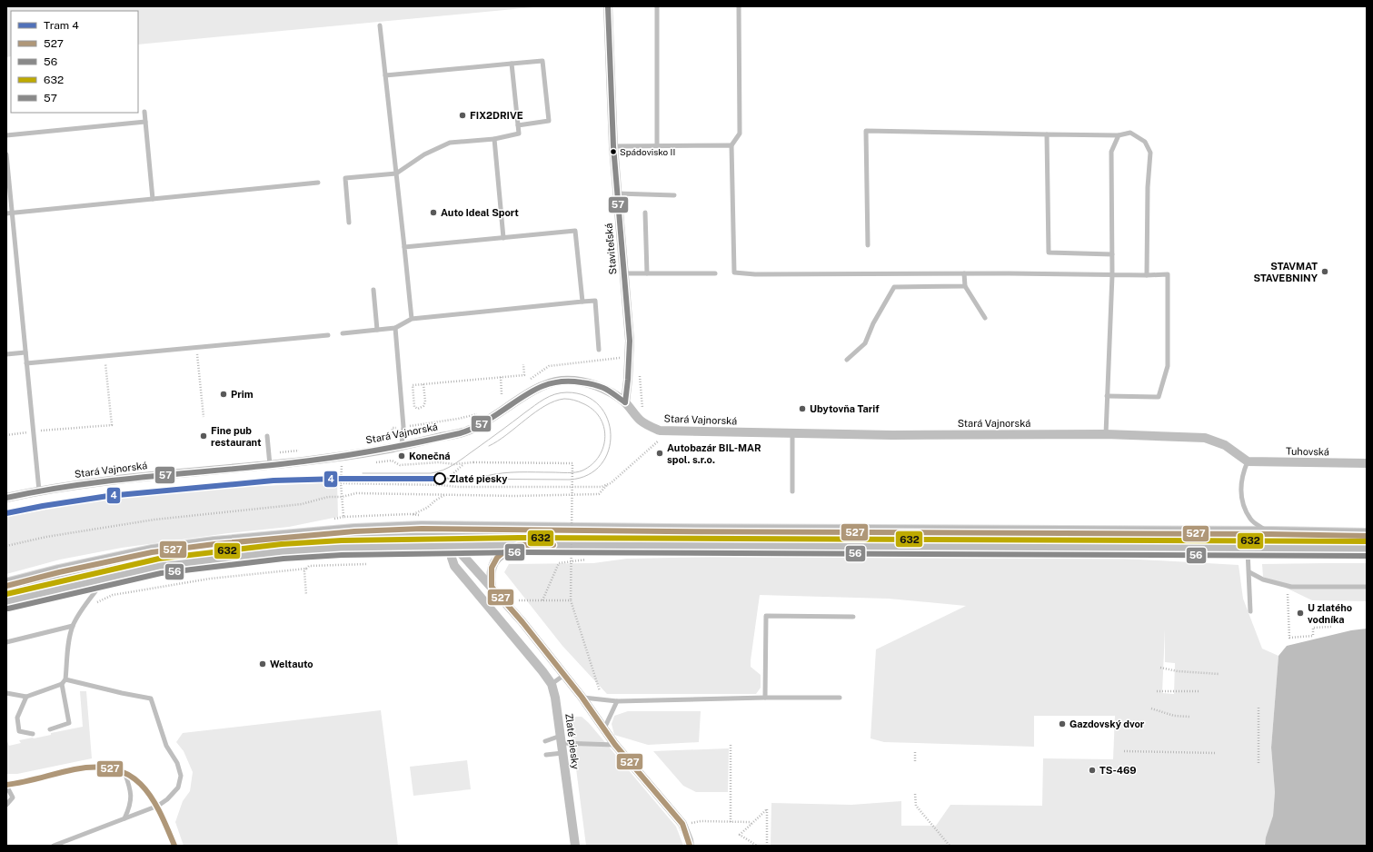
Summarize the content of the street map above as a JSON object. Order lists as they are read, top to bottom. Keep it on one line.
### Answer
{"streets":{"street":["Staviteľská","Stará Vajnorská","Tuhovská","Zlaté piesky"]},"crossings":[["Staviteľská","Stará Vajnorská"],["Stará Vajnorská","Tuhovská"]],"places":["FIX2DRIVE","Spádovisko II","Auto Ideal Sport","STAVMAT STAVEBNINY","Prim","Ubytovňa Tarif","Fine pub restaurant","Autobazár BIL-MAR spol. s.r.o.","Konečná","Zlaté piesky","U zlatého vodníka","Weltauto","Gazdovský dvor","TS-469"],"lines":["transit line 57","tram line 4","transit line 527","transit line 632","transit line 56"],"legend":["Tram 4","527","56","632","57"]}
